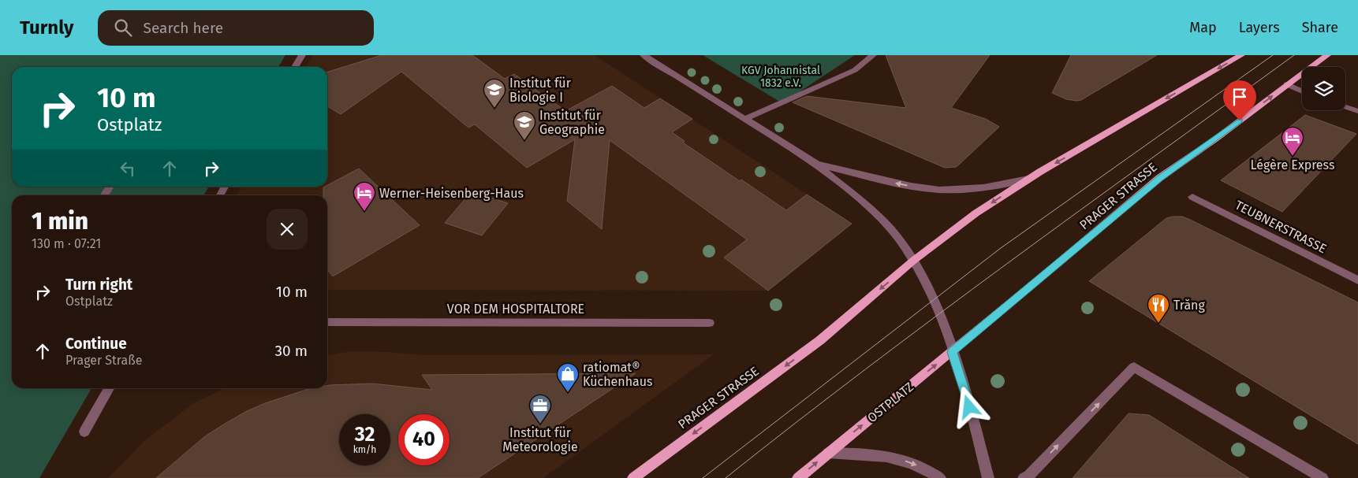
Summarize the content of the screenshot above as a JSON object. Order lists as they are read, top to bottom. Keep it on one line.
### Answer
{"streets":{"main road":["PRAGER STRASSE","OSTPLATZ"],"street":["TEUBNERSTRASSE","VOR DEM HOSPITALTORE"]},"crossings":[["PRAGER STRASSE","OSTPLATZ"]],"one_way":["OSTPLATZ"],"parks":["KGV Johannistal 1832 e.V."],"places":{"school or university":["Institut für Biologie I","Institut für Geographie"],"hotel":["Légère Express","Werner-Heisenberg-Haus"],"restaurant":["Trăng"],"shop":["ratiomat® Küchenhaus"],"office":["Institut für Meteorologie"]},"page":{"header":"Turnly","search":"Search here","nav":["Map","Layers","Share"],"turn":["10 m","Ostplatz"],"heading":["1 min","130 m · 07:21"],"list":[{"name":"Turn right","note":"Ostplatz","value":"10 m"},{"name":"Continue","note":"Prager Straße","value":"30 m"}],"speed":"32 km/h","limit":"40"}}
